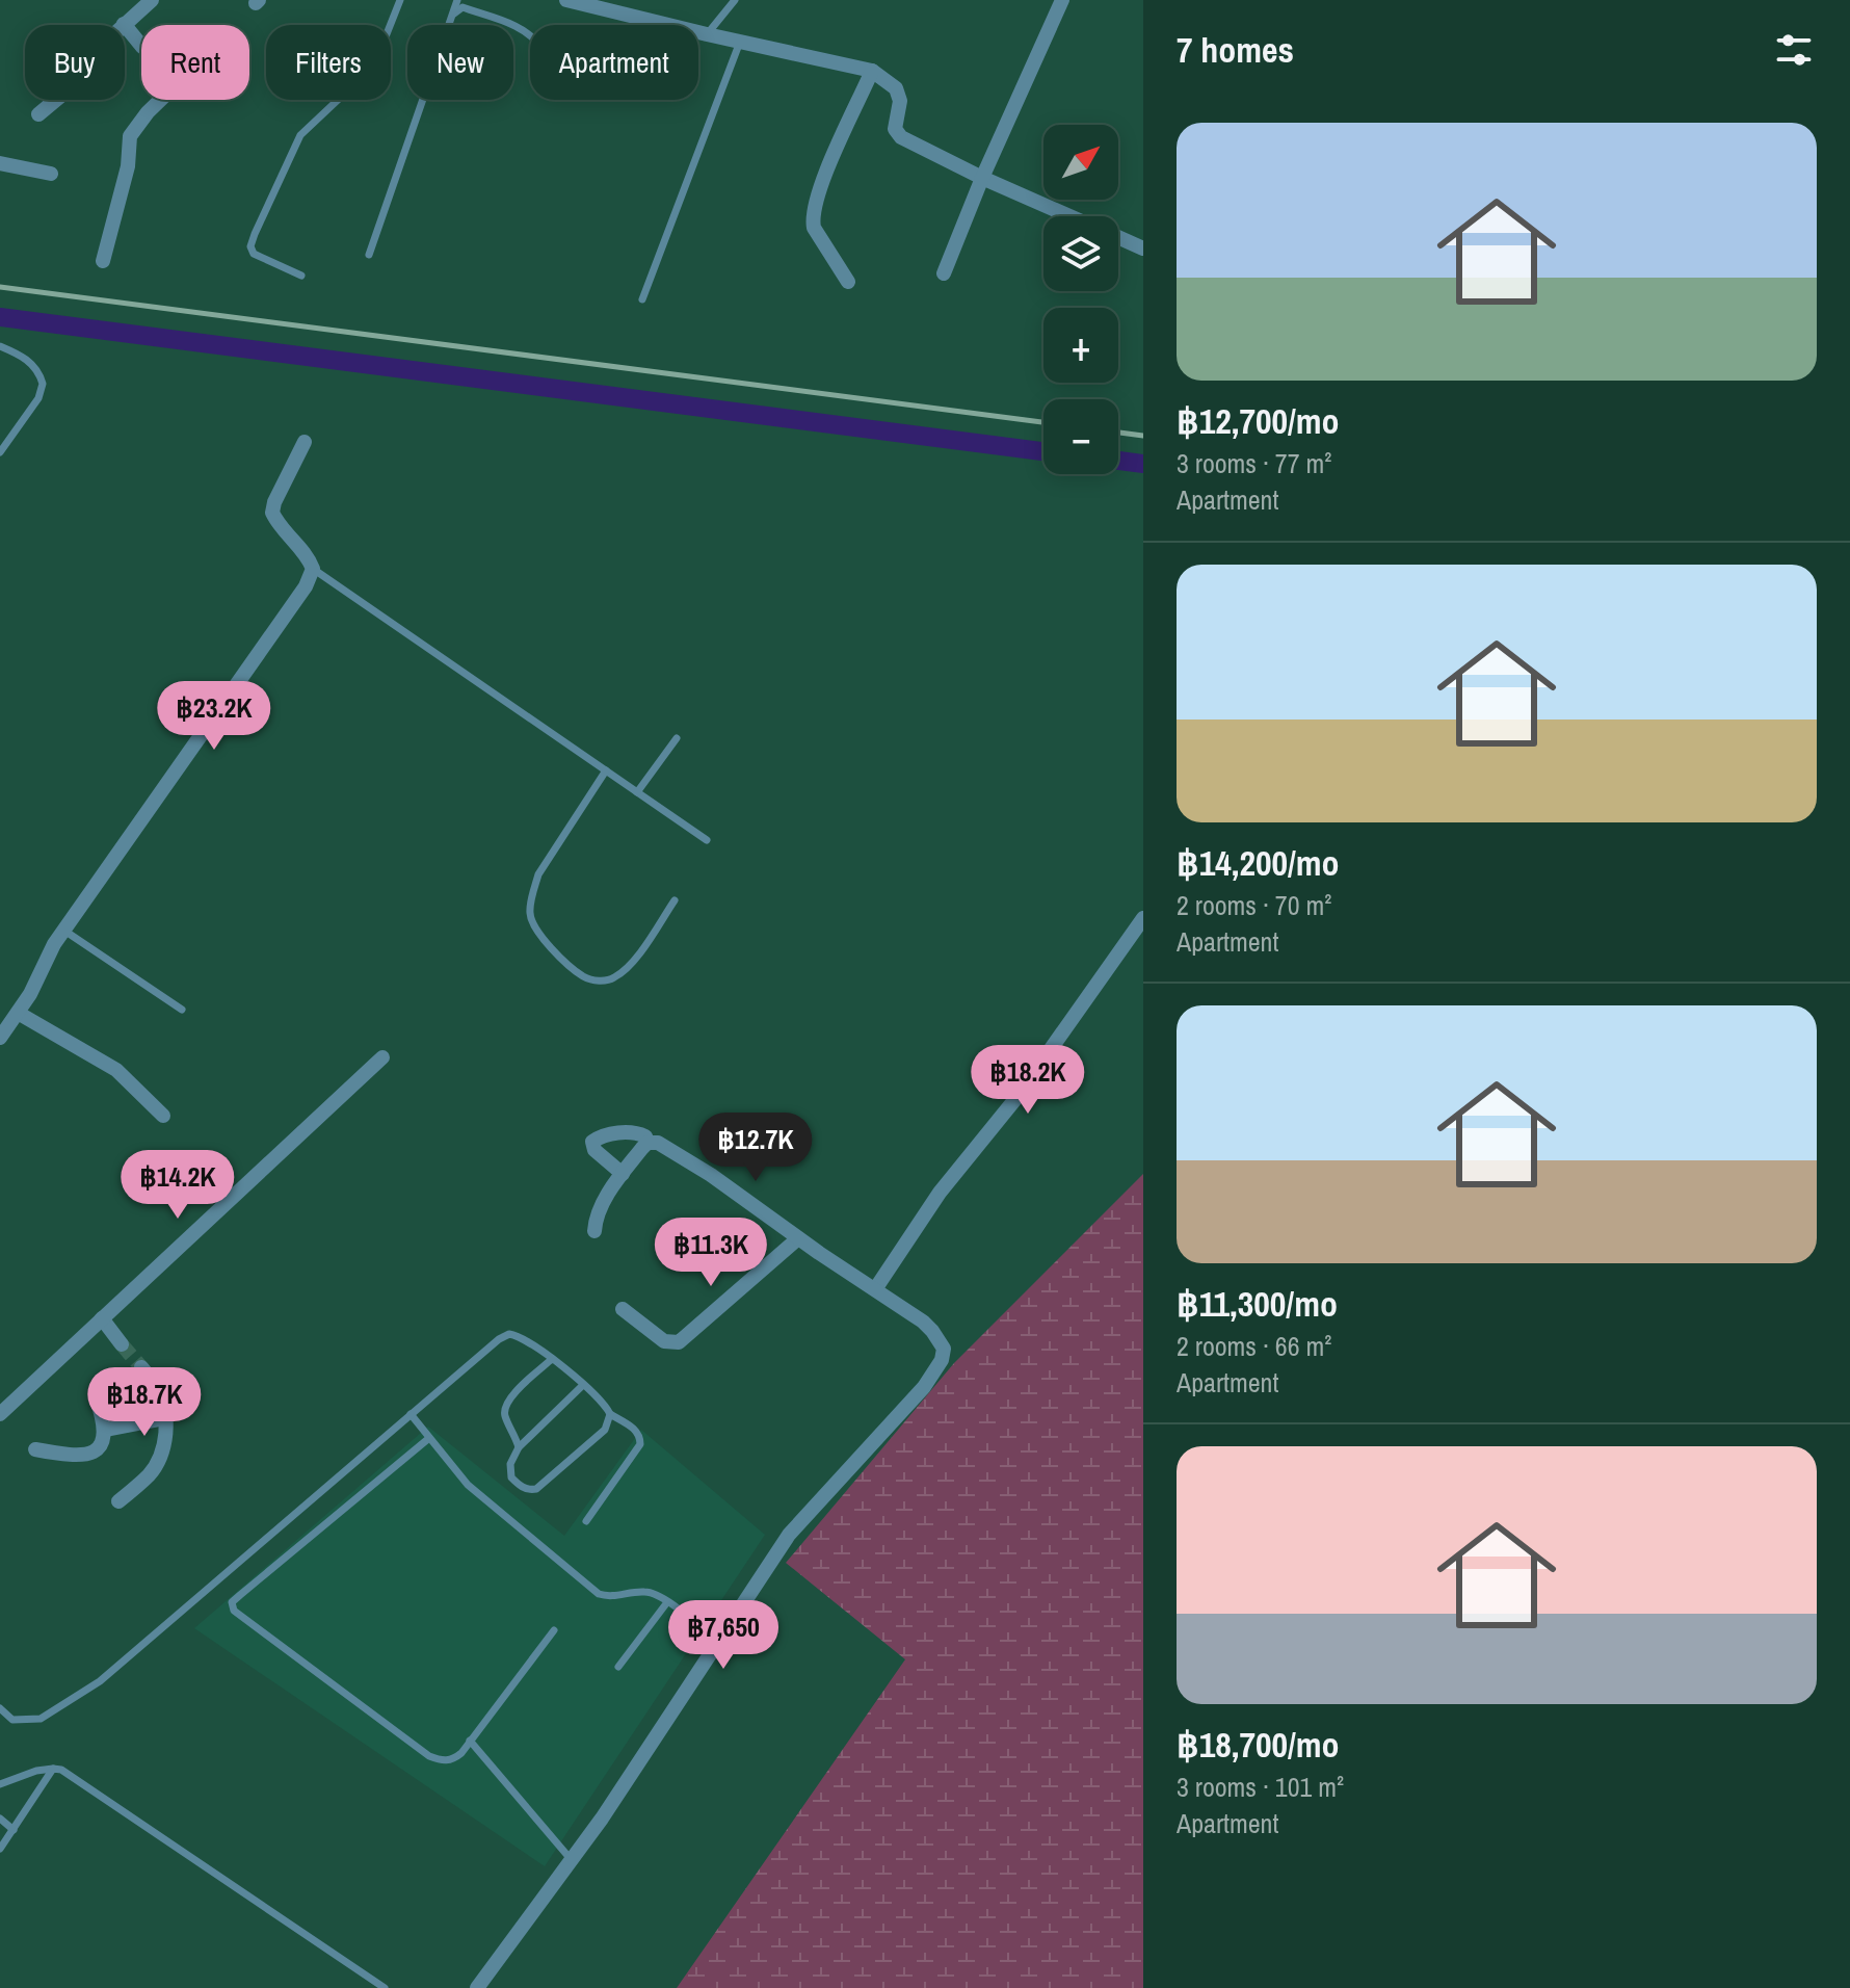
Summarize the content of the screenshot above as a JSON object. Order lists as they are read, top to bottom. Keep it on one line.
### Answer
{"north":"top right","page":{"heading":"7 homes","chip":["Buy","Rent","Filters","New","Apartment"],"list":[{"name":"฿12,700/mo","note":"3 rooms · 77 m² · Apartment"},{"name":"฿14,200/mo","note":"2 rooms · 70 m² · Apartment"},{"name":"฿11,300/mo","note":"2 rooms · 66 m² · Apartment"},{"name":"฿18,700/mo","note":"3 rooms · 101 m² · Apartment"}],"map_buttons":["+","−"],"price":["฿23.2K","฿18.2K","฿12.7K","฿14.2K","฿11.3K","฿18.7K","฿7,650"]}}
